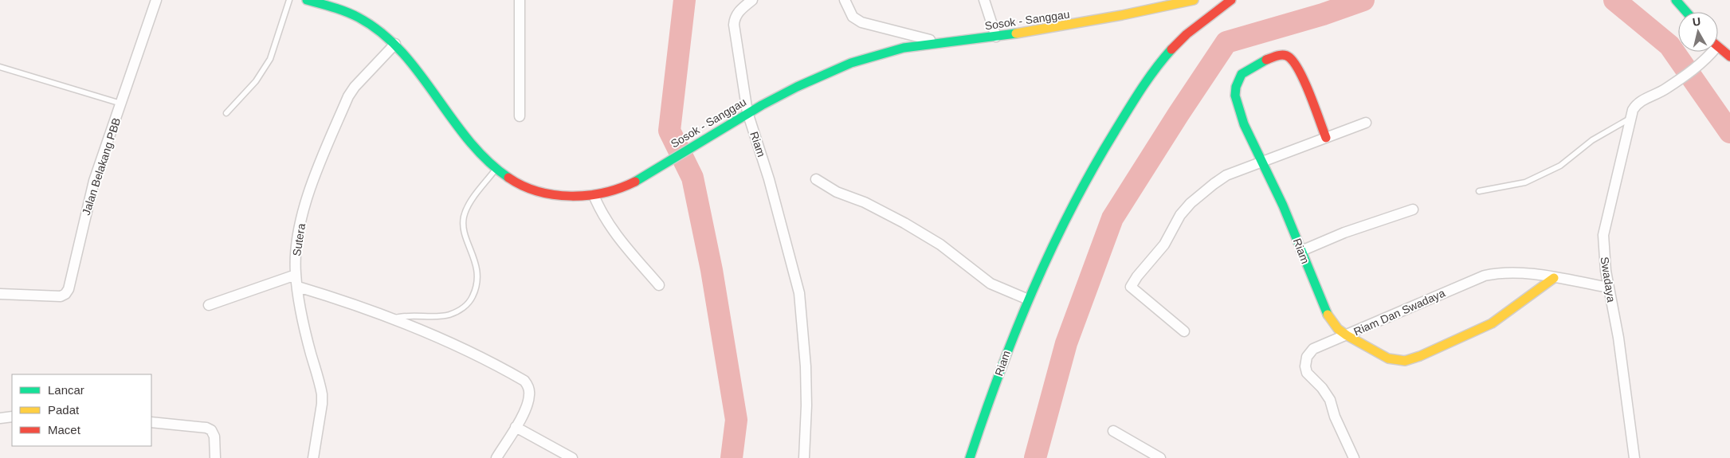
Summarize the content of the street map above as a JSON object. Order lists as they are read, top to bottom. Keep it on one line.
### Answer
{"streets":{"main road":["Sosok - Sanggau","Riam"],"street":["Jalan Belakang PBB","Sutera","Swadaya","Riam Dan Swadaya"]},"crossings":[["Sosok - Sanggau","Riam"],["Sosok - Sanggau","Sutera"],["Riam","Riam Dan Swadaya"],["Swadaya","Riam Dan Swadaya"]],"legend":["Lancar","Padat","Macet"],"north":"top"}
